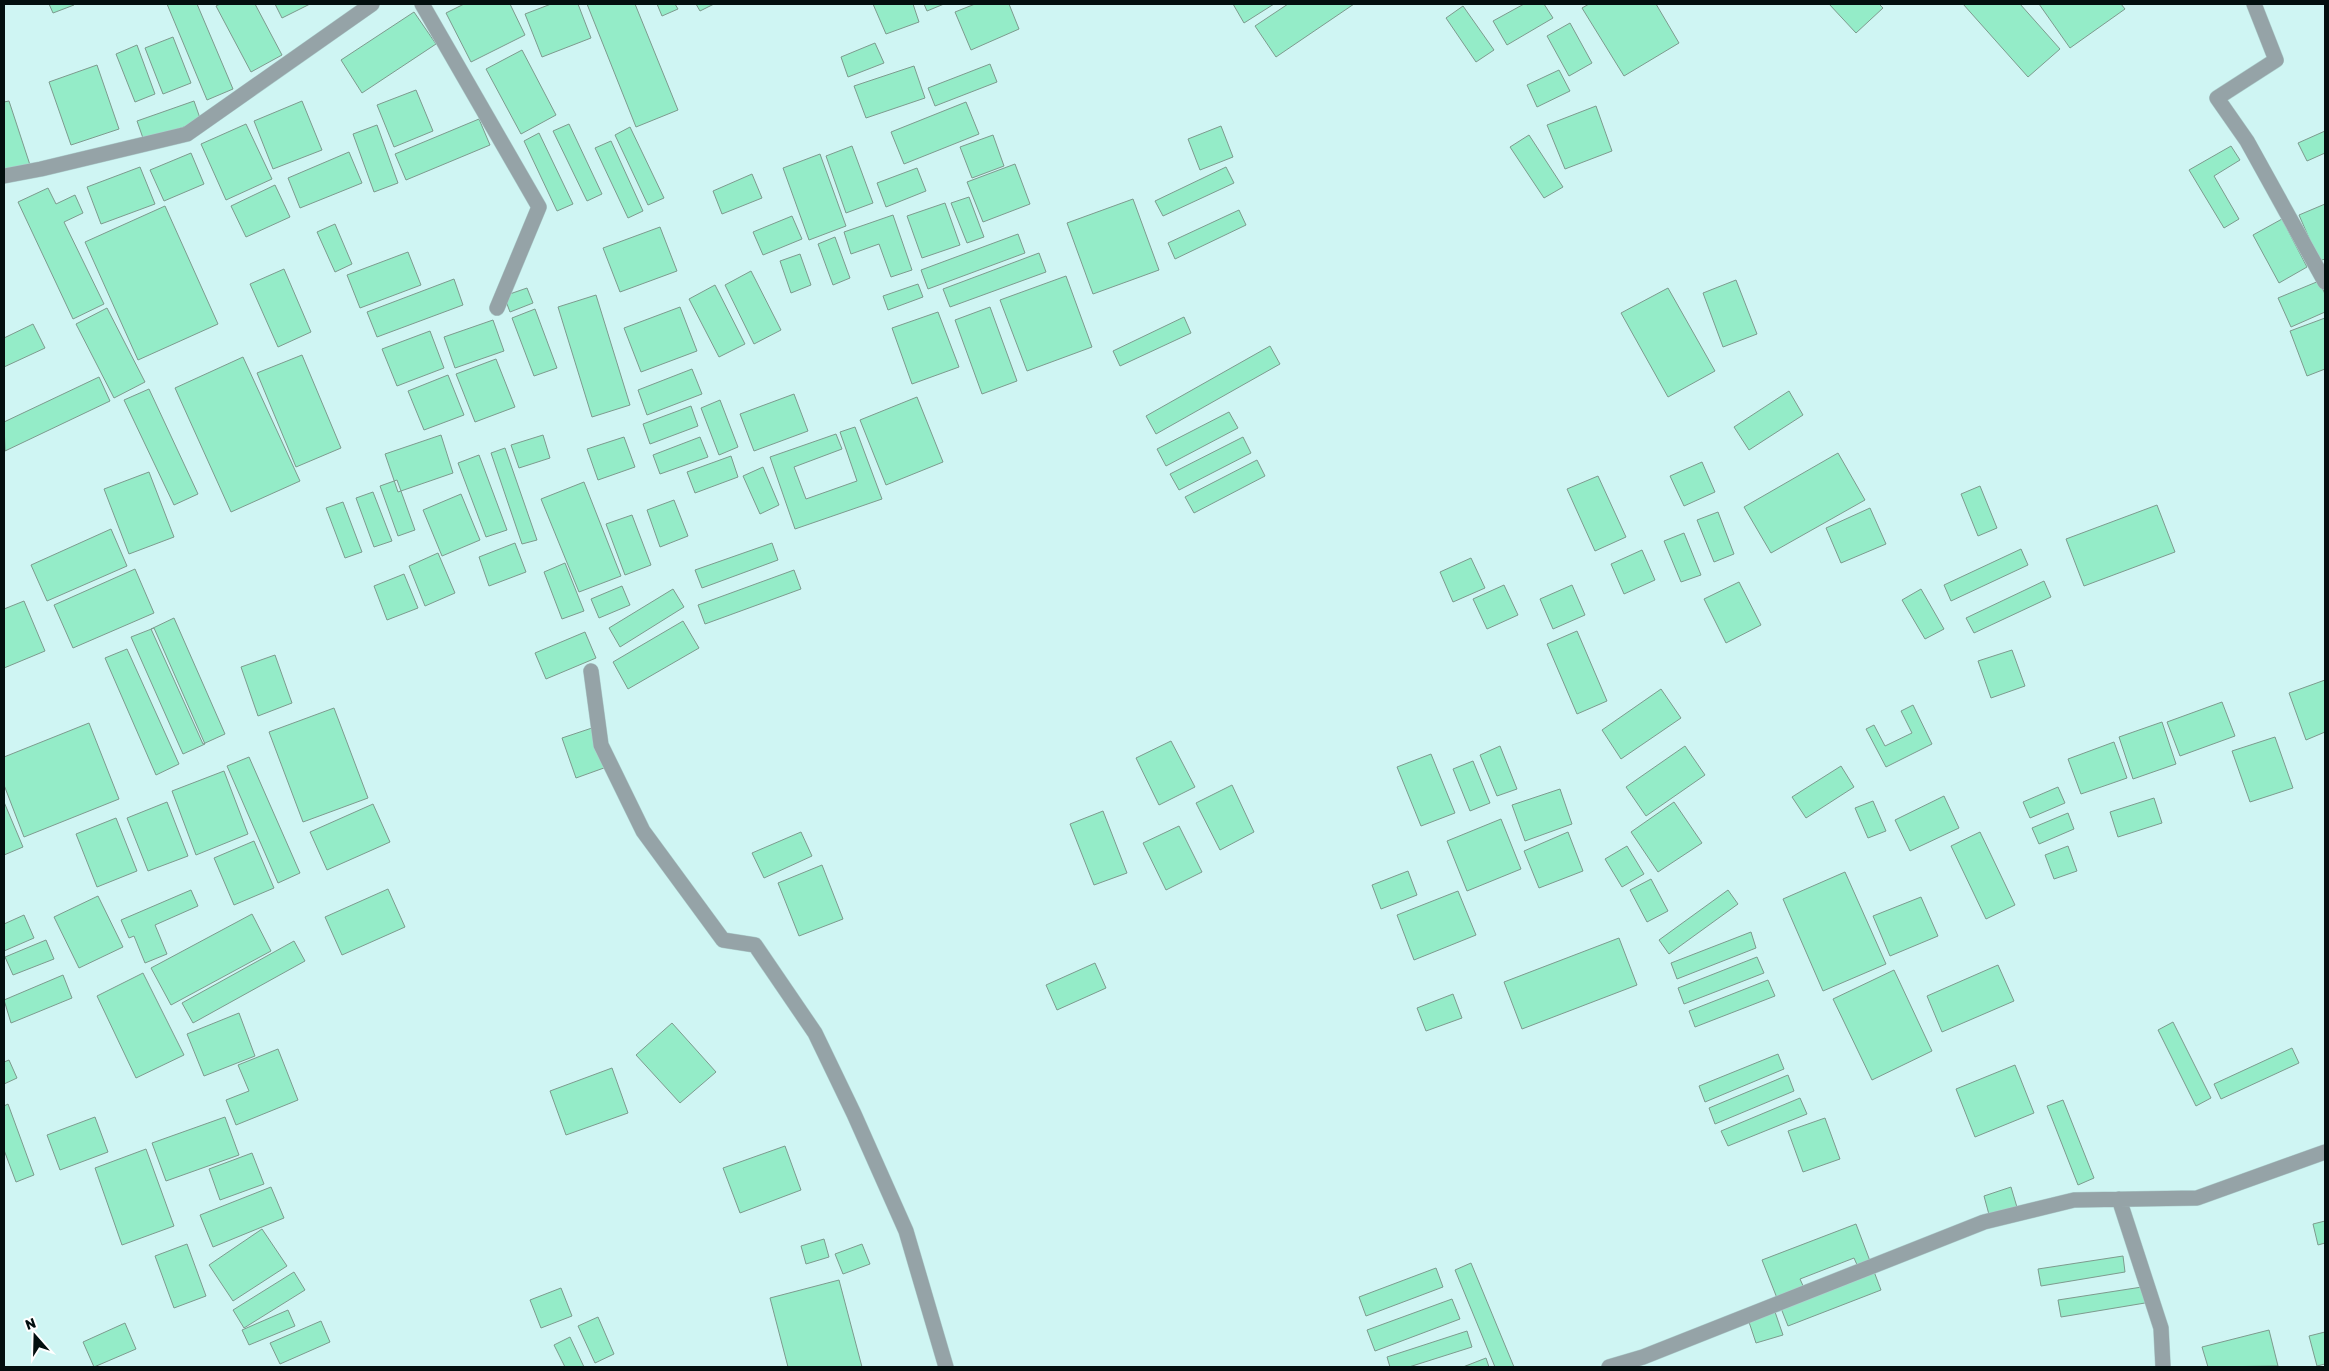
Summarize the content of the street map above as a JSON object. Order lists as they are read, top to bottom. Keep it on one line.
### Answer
{"north":"top"}
